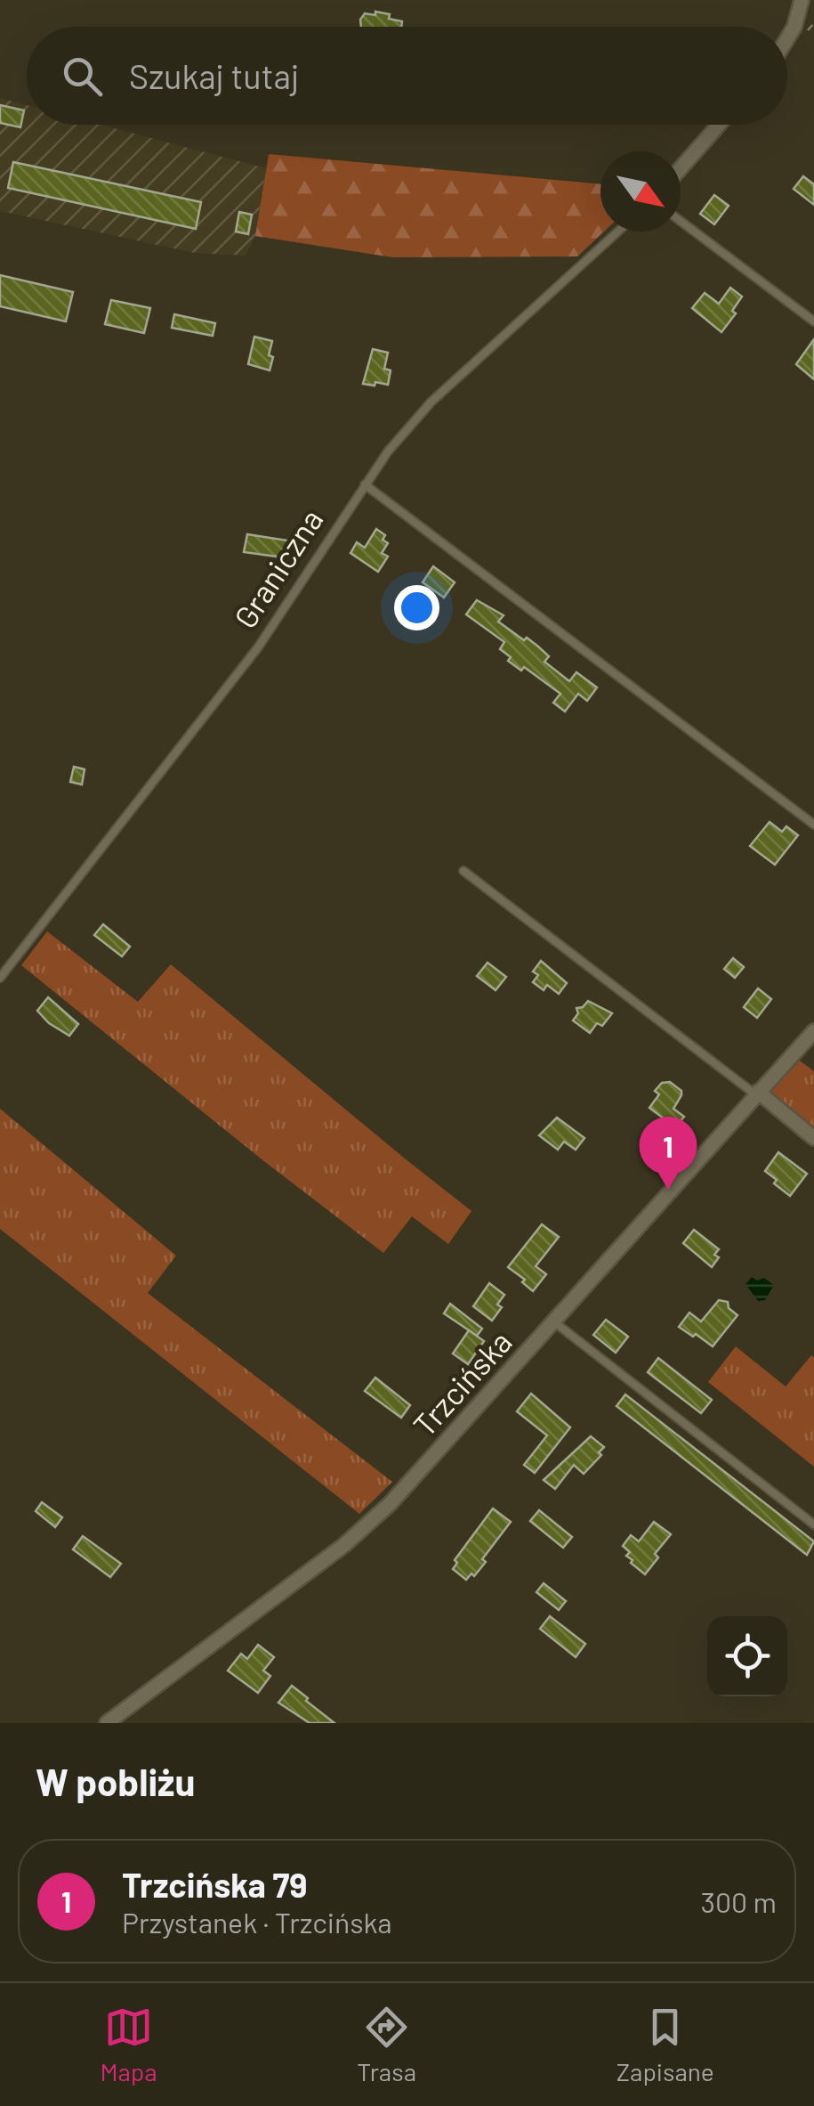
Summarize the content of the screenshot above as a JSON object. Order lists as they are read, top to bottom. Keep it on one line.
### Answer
{"streets":{"street":["Trzcińska"],"lane":["Graniczna"]},"north":"bottom right","page":{"search":"Szukaj tutaj","pins":"1","heading":"W pobliżu","list":[{"mark":"1","name":"Trzcińska 79","note":"Przystanek · Trzcińska","value":"300 m"}],"nav":["Mapa","Trasa","Zapisane"]}}
